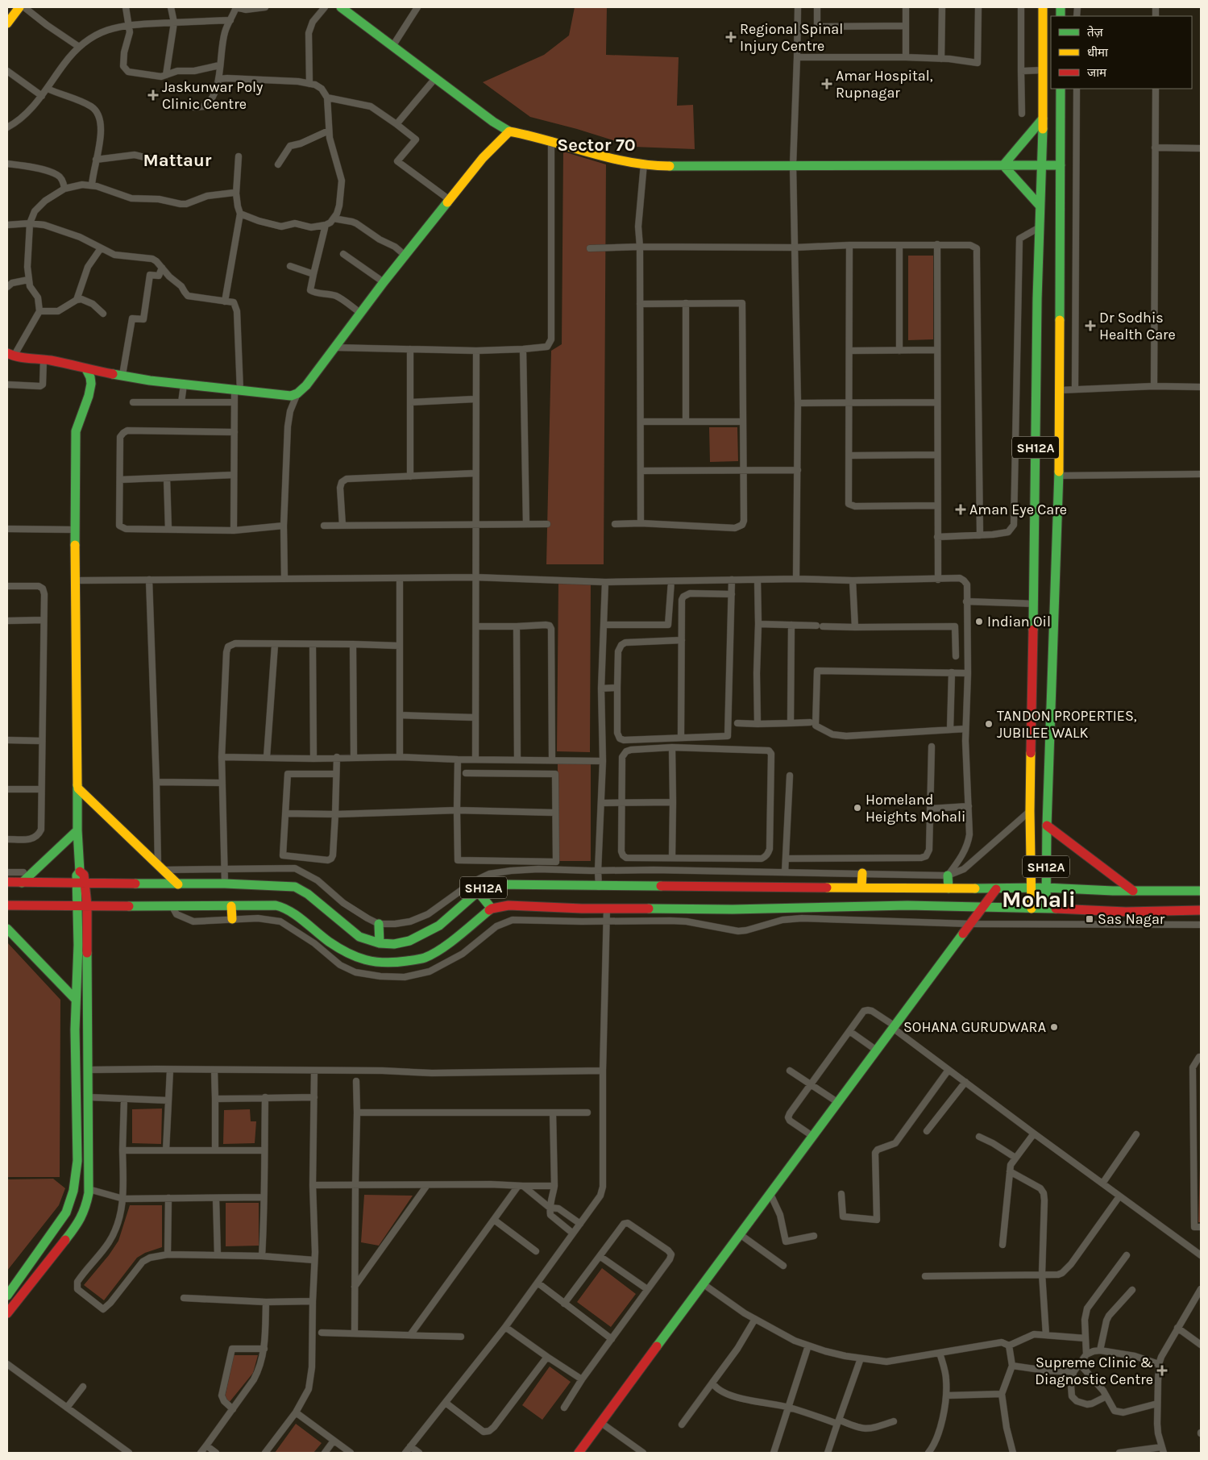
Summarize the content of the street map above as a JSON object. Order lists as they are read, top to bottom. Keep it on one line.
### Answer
{"streets":{"main road":["SH12A"]},"districts":["Sector 70","Mattaur","Mohali"],"places":{"health":["Regional Spinal Injury Centre","Amar Hospital, Rupnagar","Jaskunwar Poly Clinic Centre","Dr Sodhis Health Care","Aman Eye Care","Supreme Clinic & Diagnostic Centre"],"other":["Indian Oil","TANDON PROPERTIES, JUBILEE WALK","Homeland Heights Mohali","SOHANA GURUDWARA"],"transit":["Sas Nagar"]},"legend":["तेज़","धीमा","जाम"]}
